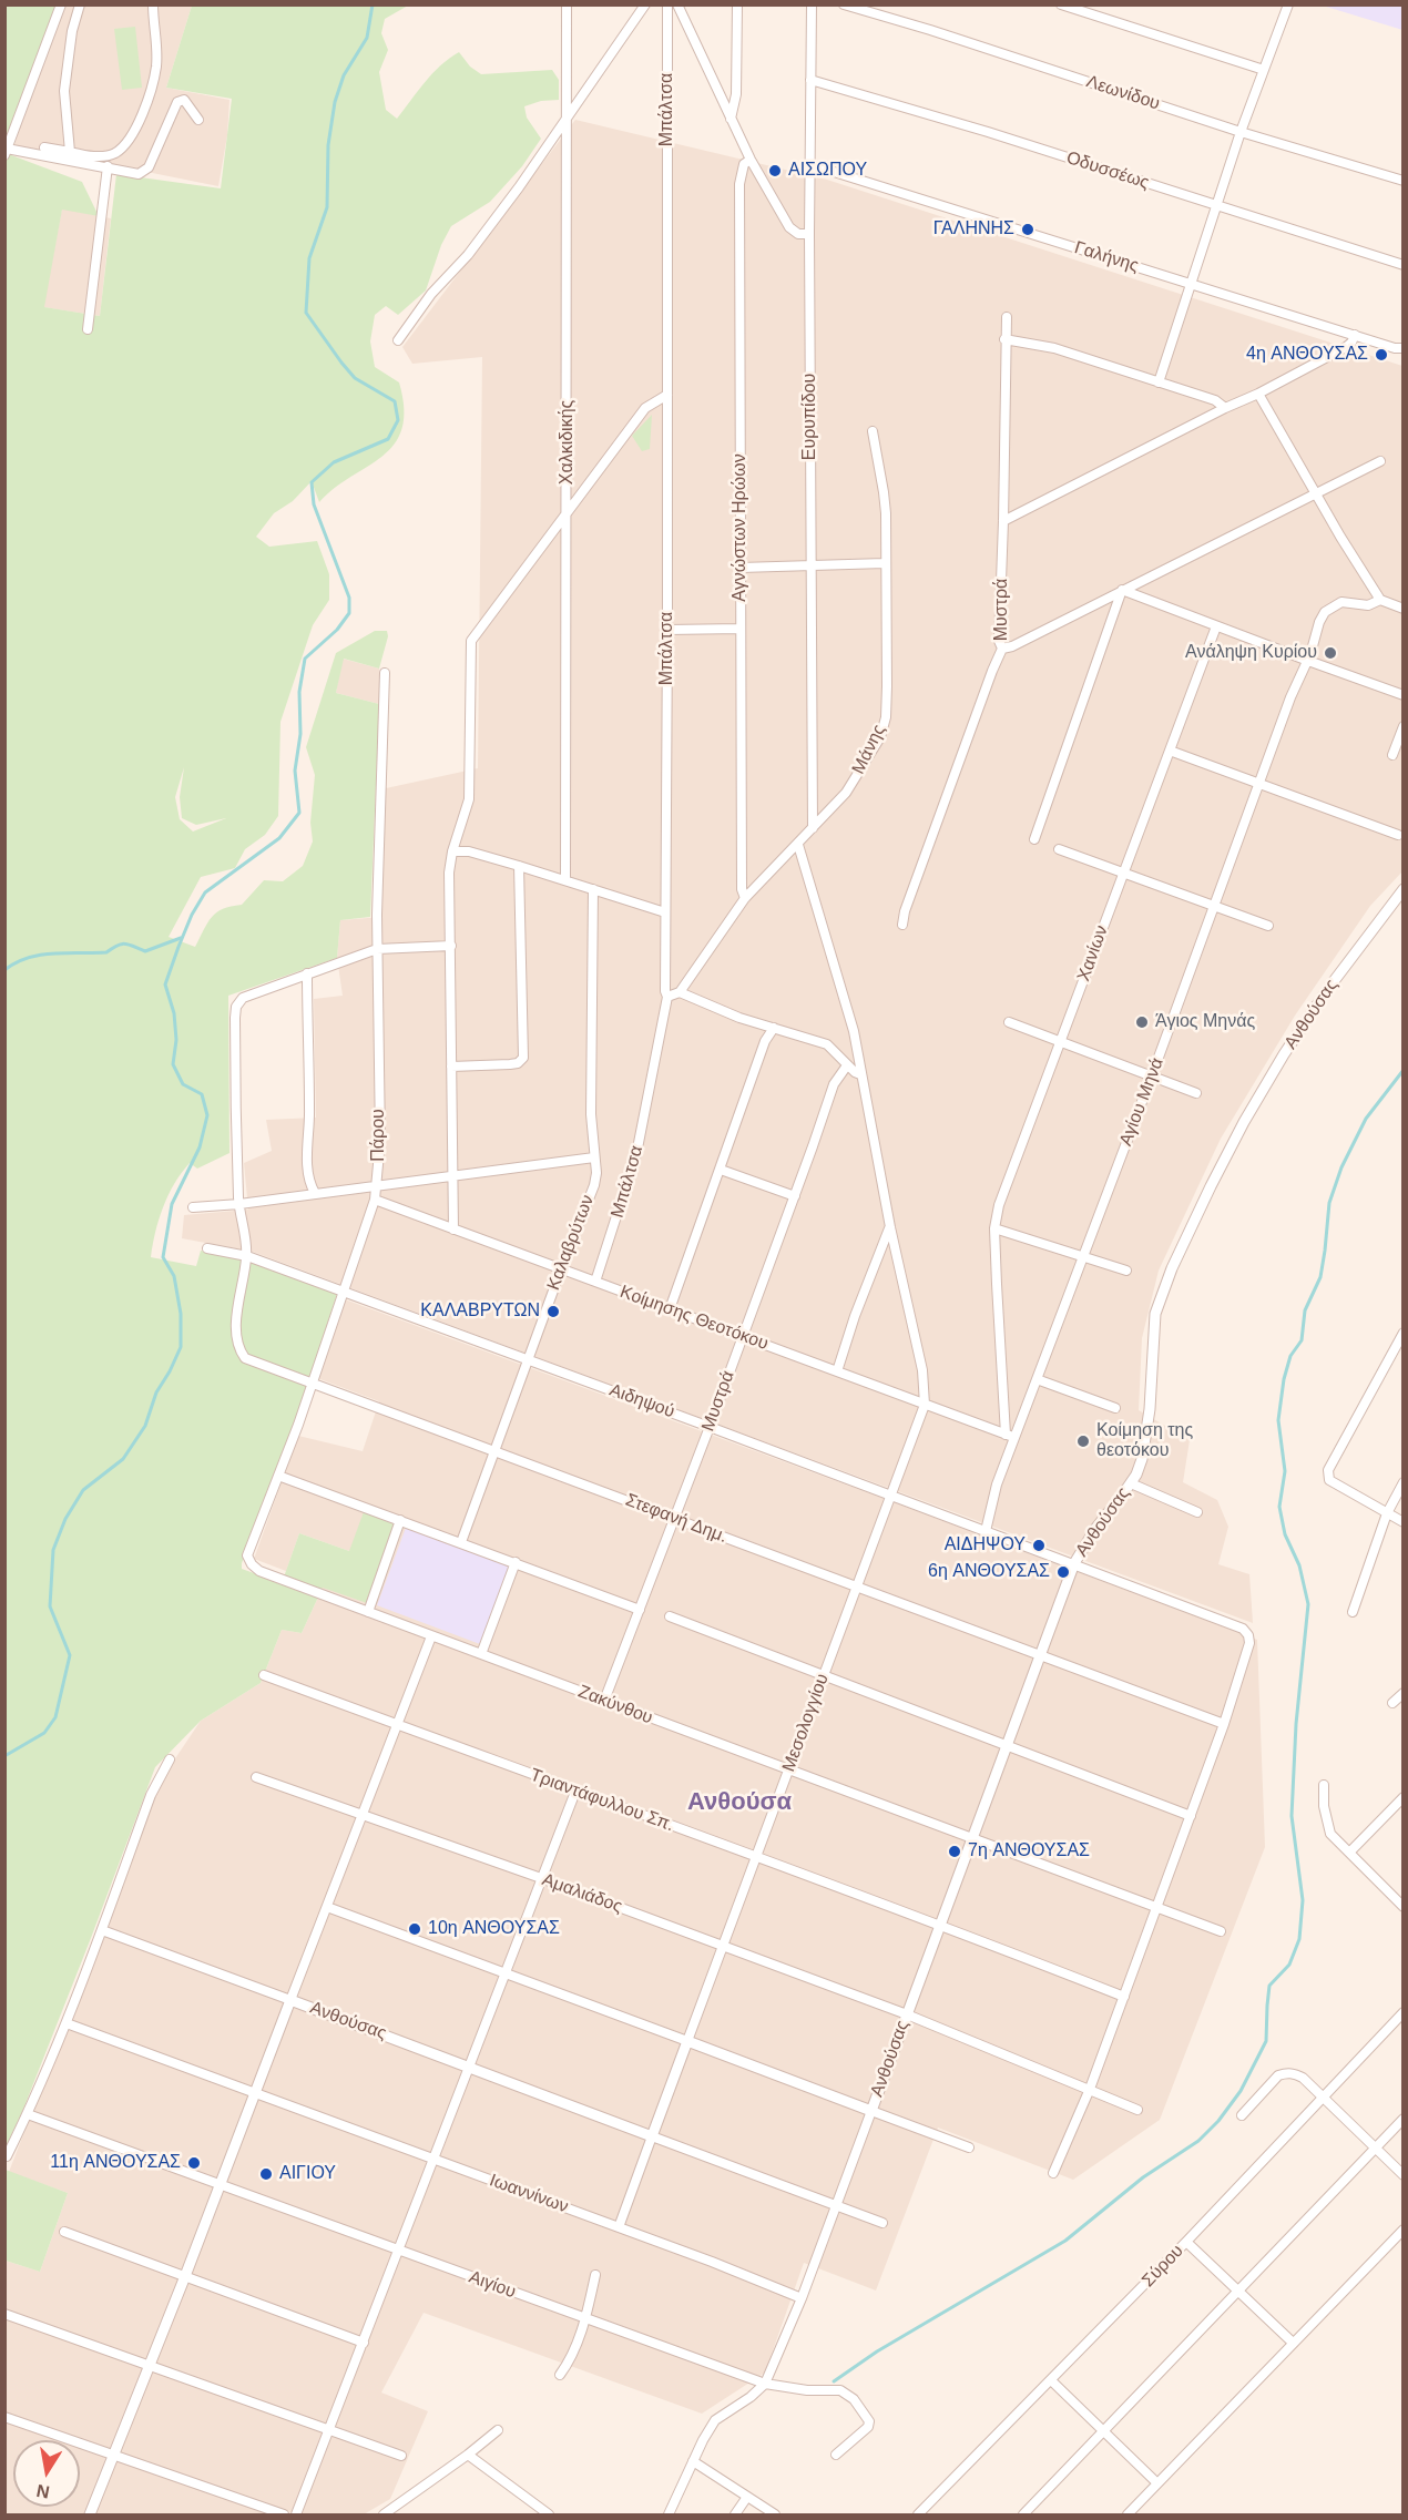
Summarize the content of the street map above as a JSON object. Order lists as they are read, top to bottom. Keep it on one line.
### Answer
{"streets":{"street":["Λεωνίδου","Μπάλτσα","Οδυσσέως","Γαλήνης","Ευρυπίδου","Χαλκιδικής","Αγνώστων Ηρώων","Μυστρά","Μάνης","Χανίων","Ανθούσας","Αγίου Μηνά","Πάρου","Καλαβρύτων","Κοίμησης Θεοτόκου","Αιδηψού","Στεφανή Δημ.","Ζακύνθου","Μεσολογγίου","Τριαντάφυλλου Σπ.","Αμαλιάδος","Ιωαννίνων","Σύρου","Αιγίου"]},"crossings":[["Μπάλτσα","Κοίμησης Θεοτόκου"],["Οδυσσέως","Ευρυπίδου"],["Γαλήνης","Ευρυπίδου"],["Ευρυπίδου","Μάνης"],["Αγνώστων Ηρώων","Μάνης"],["Μυστρά","Κοίμησης Θεοτόκου"],["Μυστρά","Αιδηψού"],["Μυστρά","Στεφανή Δημ."],["Μυστρά","Ζακύνθου"],["Χανίων","Αγίου Μηνά"],["Χανίων","Κοίμησης Θεοτόκου"],["Ανθούσας","Αιδηψού"],["Ανθούσας","Στεφανή Δημ."],["Ανθούσας","Ζακύνθου"],["Ανθούσας","Μεσολογγίου"],["Ανθούσας","Τριαντάφυλλου Σπ."],["Ανθούσας","Αμαλιάδος"],["Ανθούσας","Ιωαννίνων"],["Ανθούσας","Αιγίου"],["Αγίου Μηνά","Κοίμησης Θεοτόκου"],["Αγίου Μηνά","Αιδηψού"],["Πάρου","Κοίμησης Θεοτόκου"],["Πάρου","Αιδηψού"],["Πάρου","Στεφανή Δημ."],["Πάρου","Ζακύνθου"],["Καλαβρύτων","Κοίμησης Θεοτόκου"],["Καλαβρύτων","Αιδηψού"],["Καλαβρύτων","Στεφανή Δημ."],["Κοίμησης Θεοτόκου","Μεσολογγίου"],["Αιδηψού","Στεφανή Δημ."],["Αιδηψού","Μεσολογγίου"],["Στεφανή Δημ.","Μεσολογγίου"],["Ζακύνθου","Μεσολογγίου"],["Μεσολογγίου","Τριαντάφυλλου Σπ."],["Μεσολογγίου","Αμαλιάδος"]],"districts":["Ανθούσα"],"places":["ΑΙΣΩΠΟΥ","ΓΑΛΗΝΗΣ","4η ΑΝΘΟΥΣΑΣ","Ανάληψη Κυρίου","Άγιος Μηνάς","ΚΑΛΑΒΡΥΤΩΝ","Κοίμηση της θεοτόκου","ΑΙΔΗΨΟΥ","6η ΑΝΘΟΥΣΑΣ","7η ΑΝΘΟΥΣΑΣ","10η ΑΝΘΟΥΣΑΣ","11η ΑΝΘΟΥΣΑΣ","ΑΙΓΙΟΥ"],"north":"bottom"}
